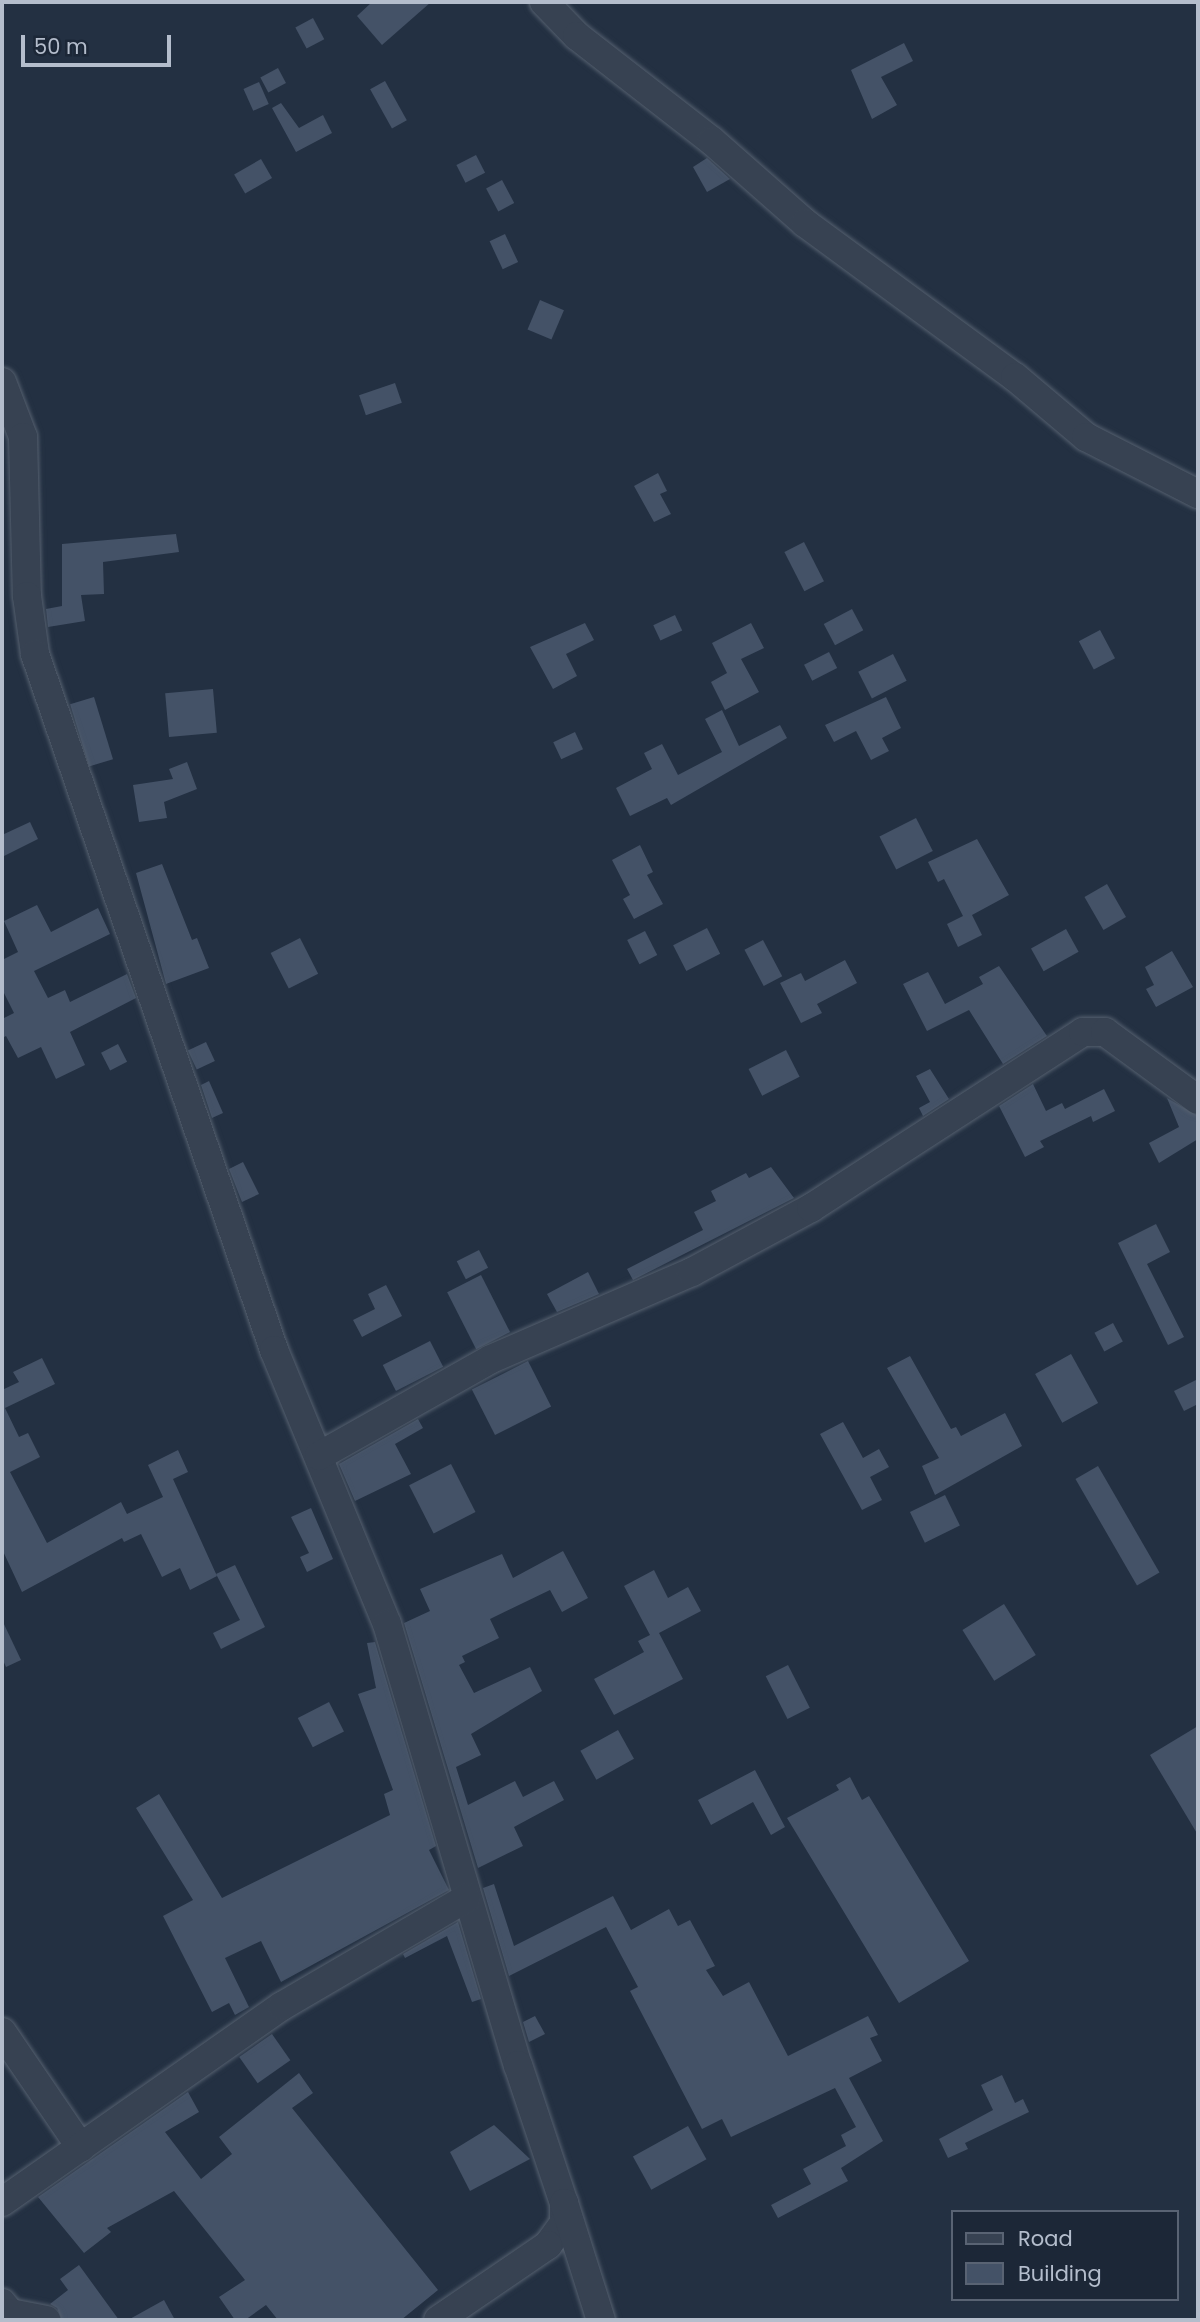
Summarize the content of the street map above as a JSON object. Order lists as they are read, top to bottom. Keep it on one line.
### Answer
{"legend":["Road","Building"],"scale_bar":"50 m"}
